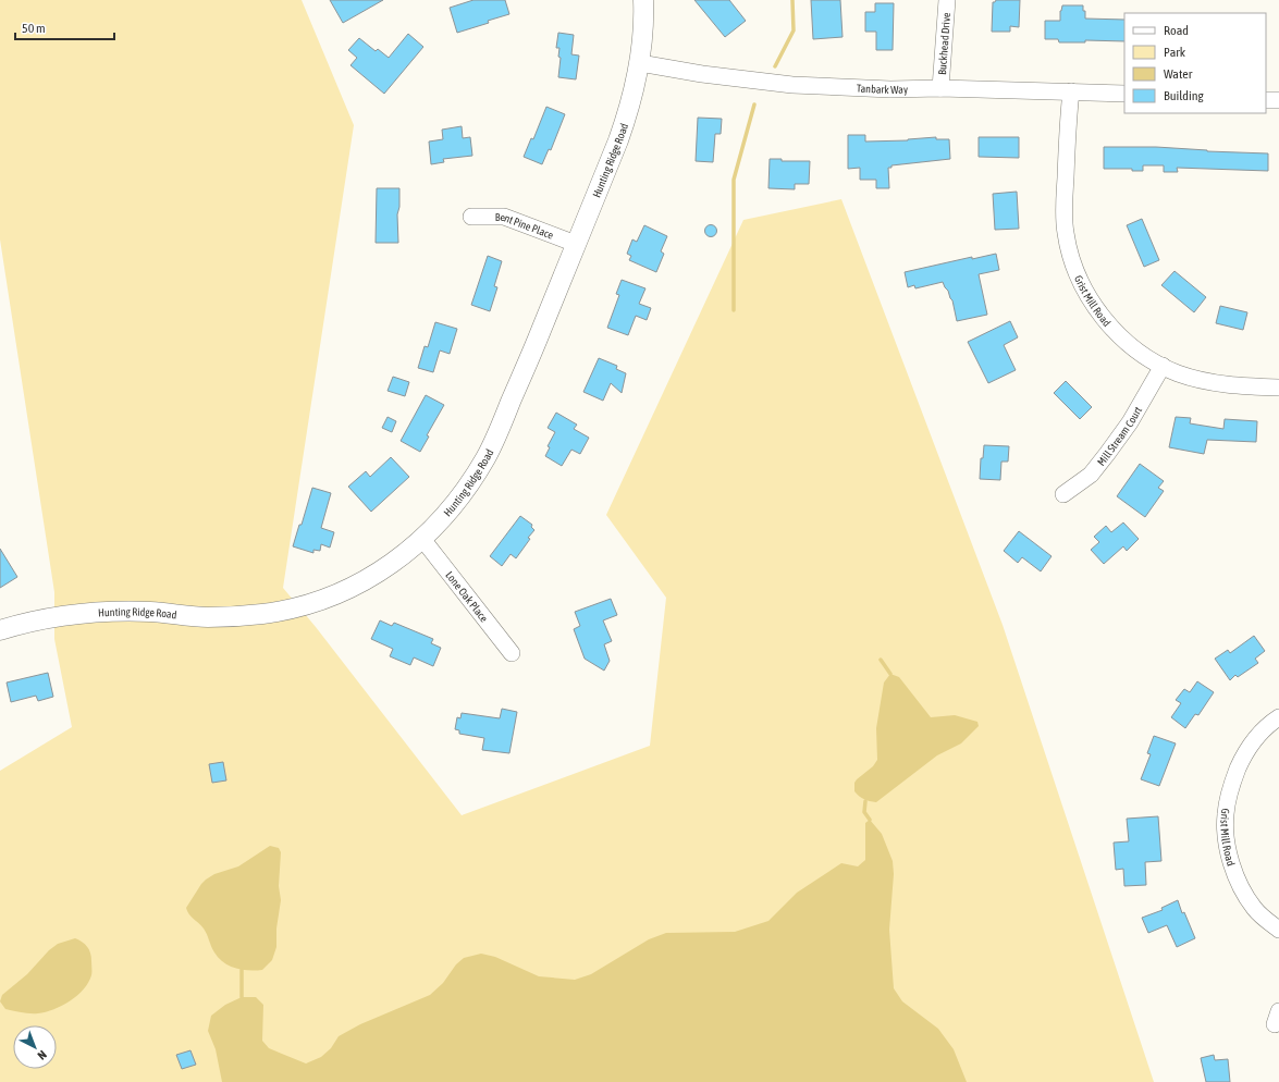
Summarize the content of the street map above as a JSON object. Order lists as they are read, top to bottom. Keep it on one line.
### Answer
{"streets":{"street":["Buckhead Drive","Tanbark Way","Hunting Ridge Road","Bent Pine Place","Grist Mill Road","Mill Stream Court","Lone Oak Place"]},"crossings":[["Buckhead Drive","Tanbark Way"],["Tanbark Way","Hunting Ridge Road"],["Tanbark Way","Grist Mill Road"],["Hunting Ridge Road","Bent Pine Place"],["Hunting Ridge Road","Lone Oak Place"],["Grist Mill Road","Mill Stream Court"]],"legend":["Road","Park","Water","Building"],"scale_bar":"50 m","north":"bottom right"}
